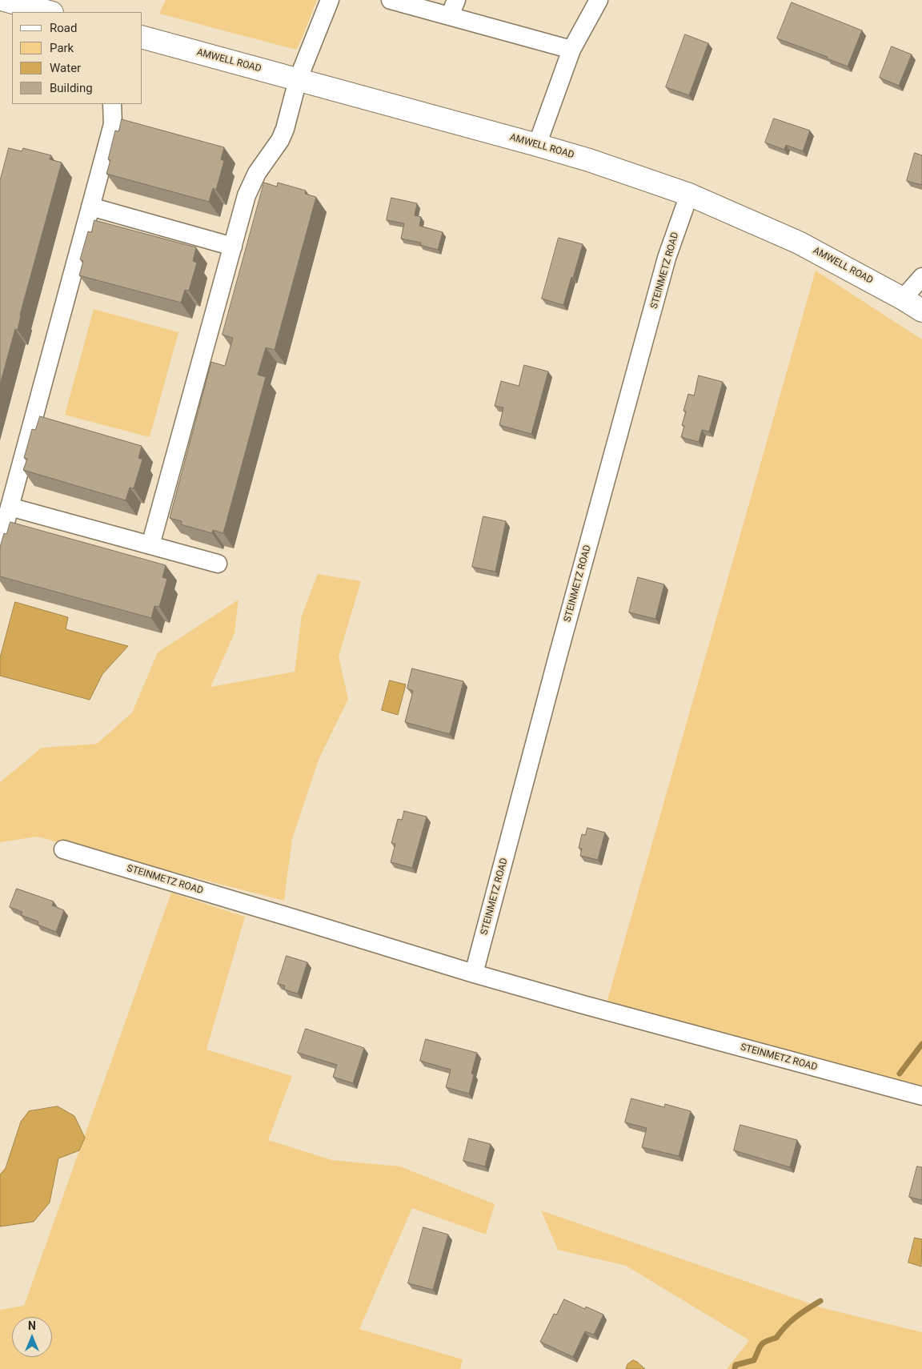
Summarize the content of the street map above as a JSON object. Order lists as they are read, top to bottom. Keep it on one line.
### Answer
{"streets":{"main road":["AMWELL ROAD"],"street":["STEINMETZ ROAD"]},"crossings":[["AMWELL ROAD","STEINMETZ ROAD"]],"legend":["Road","Park","Water","Building"],"north":"top"}
